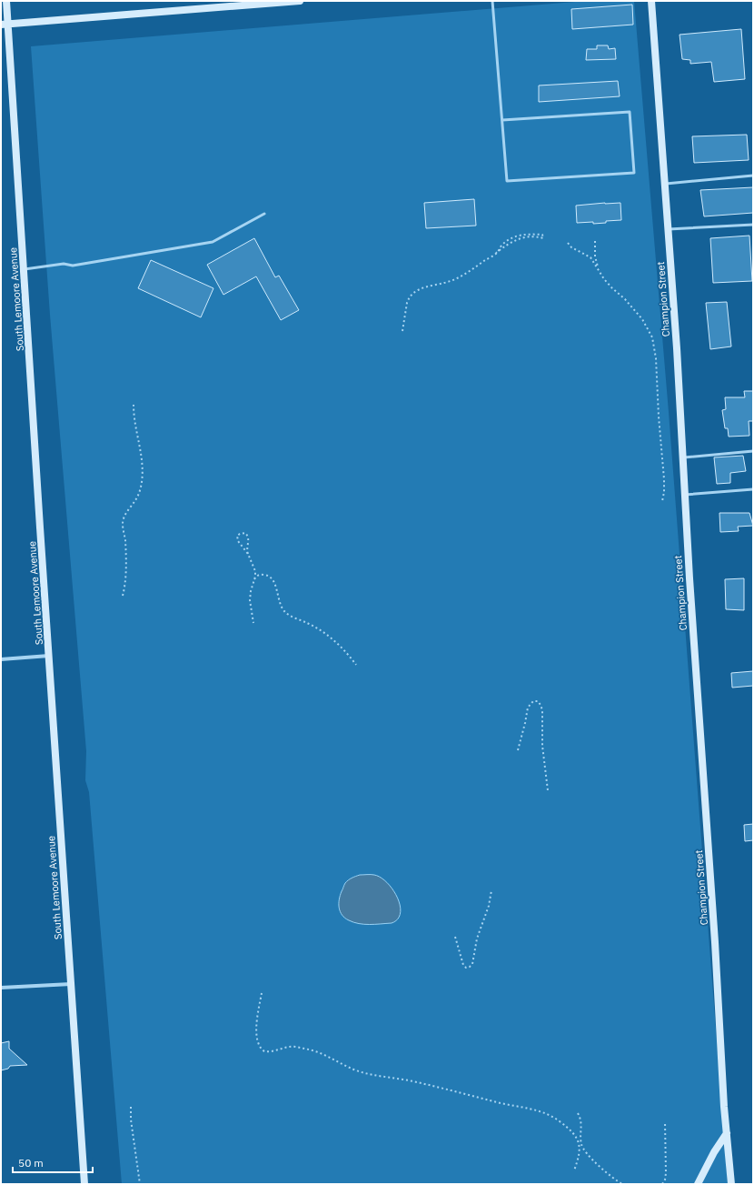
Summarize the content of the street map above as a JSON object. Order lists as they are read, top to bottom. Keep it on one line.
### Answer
{"streets":{"street":["South Lemoore Avenue","Champion Street"]},"scale_bar":"50 m"}
